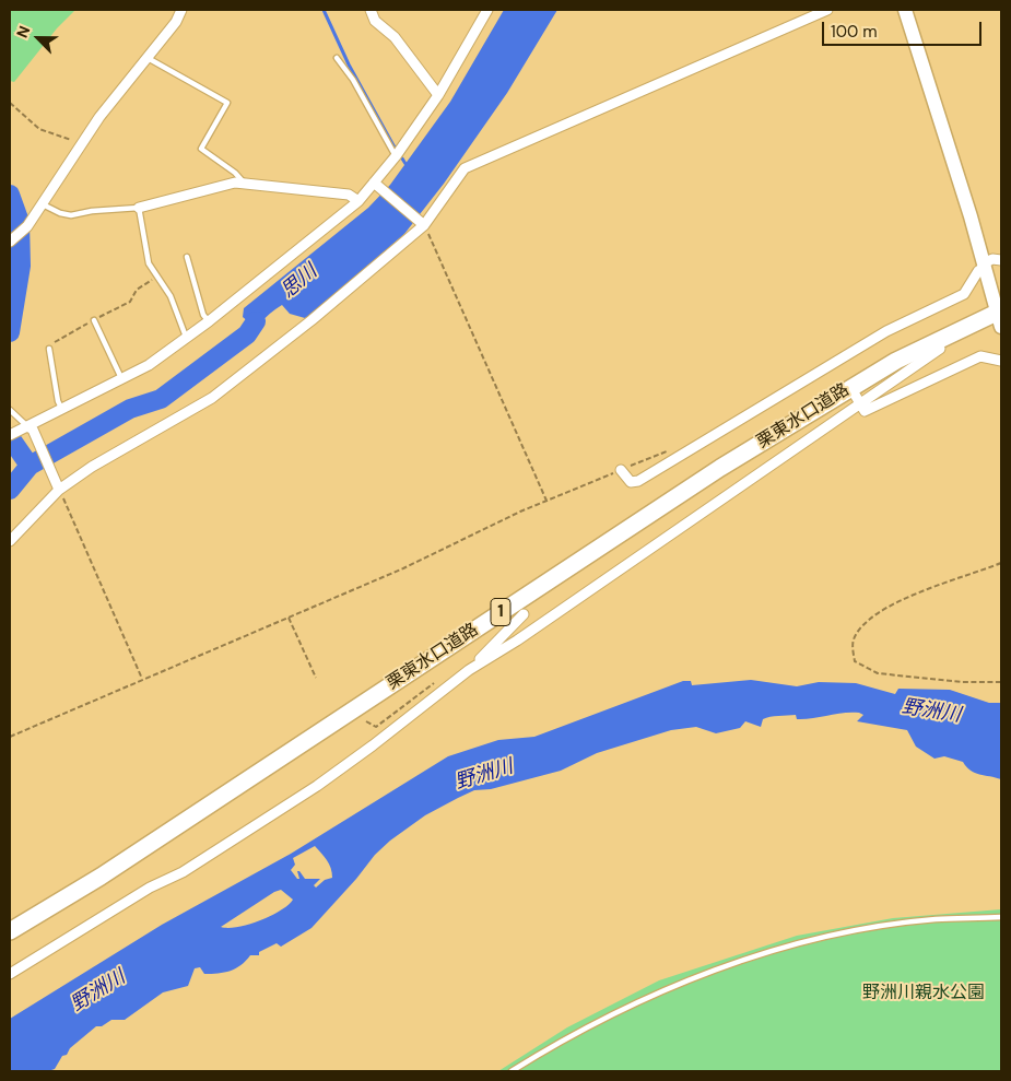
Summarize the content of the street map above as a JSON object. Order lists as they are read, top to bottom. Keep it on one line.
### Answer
{"streets":{"highway":["栗東水口道路","1"]},"water":["思川","野洲川"],"parks":["野洲川親水公園"],"scale_bar":"100 m","north":"top left"}
